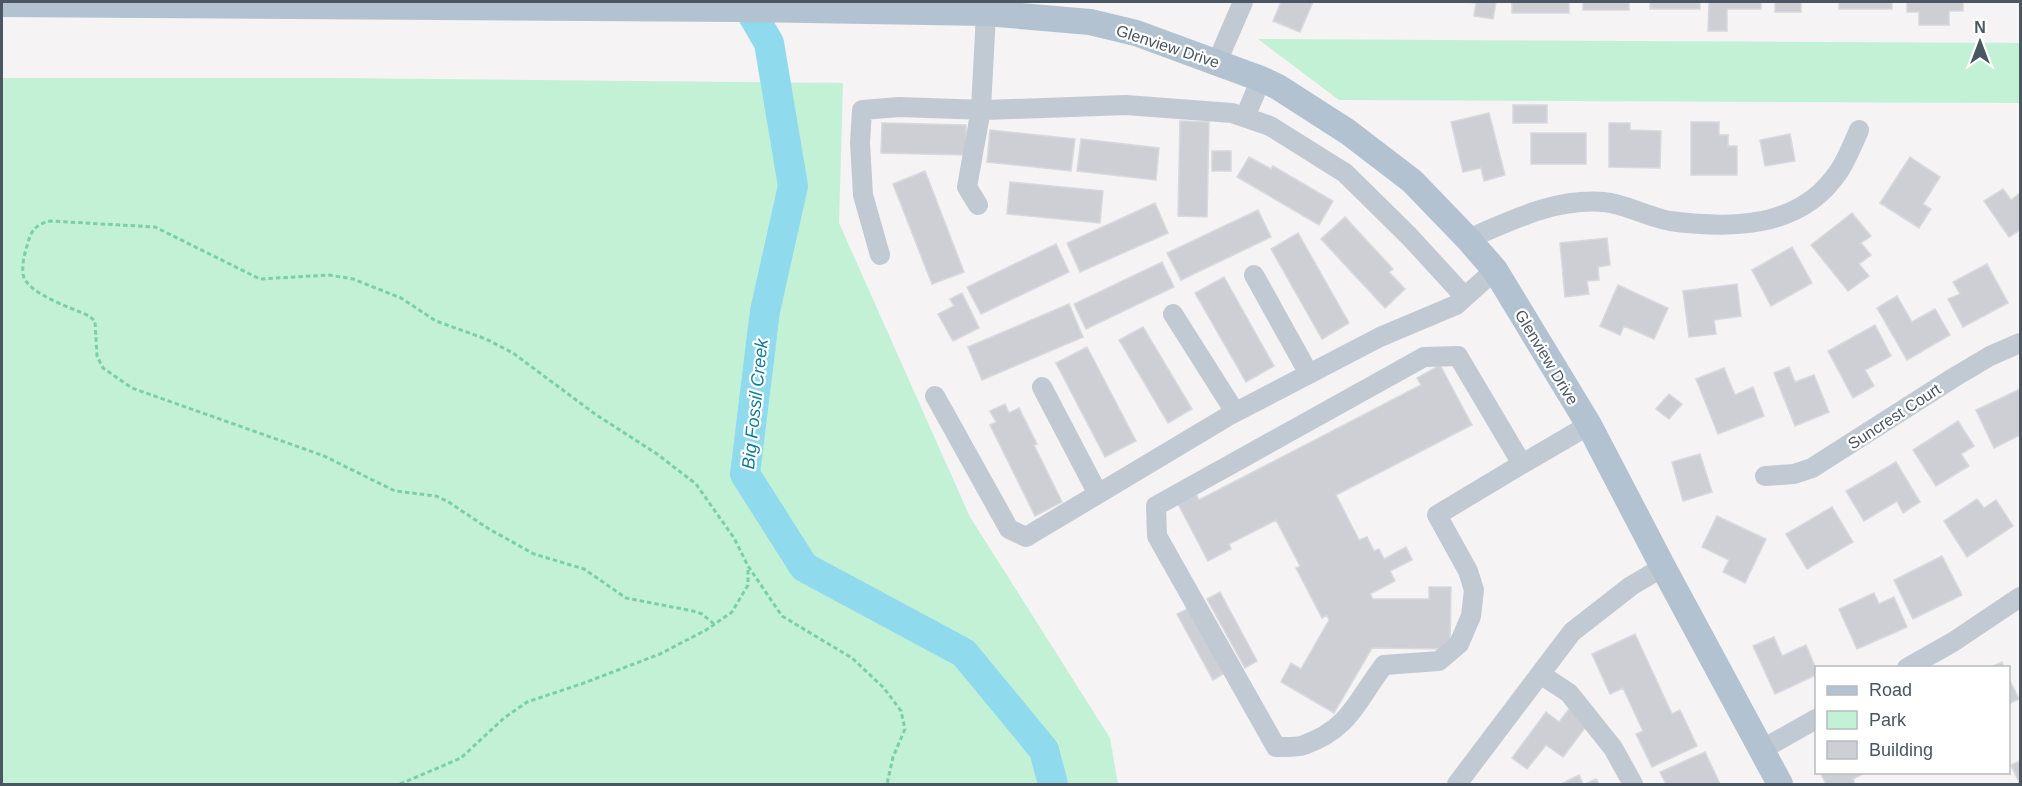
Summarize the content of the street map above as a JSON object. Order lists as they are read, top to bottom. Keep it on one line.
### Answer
{"streets":{"main road":["Glenview Drive"],"street":["Suncrest Court"]},"water":["Big Fossil Creek"],"legend":["Road","Park","Building"],"north":"top"}
